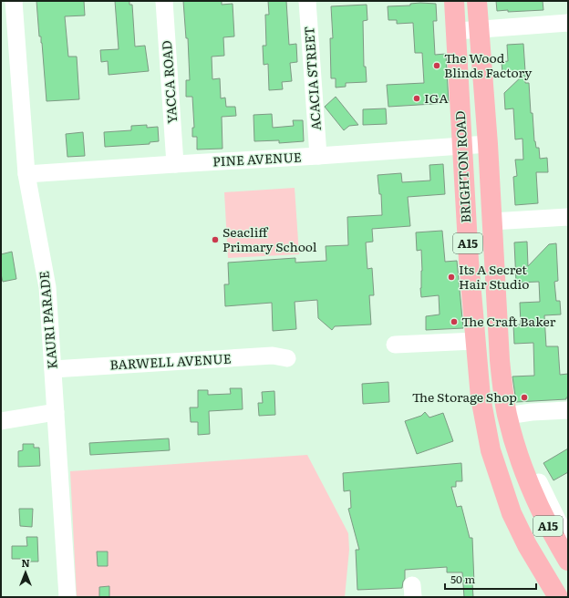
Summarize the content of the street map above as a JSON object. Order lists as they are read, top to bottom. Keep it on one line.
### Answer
{"streets":{"main road":["BRIGHTON ROAD","A15"],"street":["ACACIA STREET","YACCA ROAD","PINE AVENUE","KAURI PARADE","BARWELL AVENUE"]},"crossings":[["ACACIA STREET","PINE AVENUE"],["YACCA ROAD","PINE AVENUE"],["PINE AVENUE","BRIGHTON ROAD"],["PINE AVENUE","KAURI PARADE"],["BRIGHTON ROAD","A15"],["KAURI PARADE","BARWELL AVENUE"]],"places":["The Wood Blinds Factory","IGA","Seacliff Primary School","Its A Secret Hair Studio","The Craft Baker","The Storage Shop"],"scale_bar":"50 m","north":"top"}
